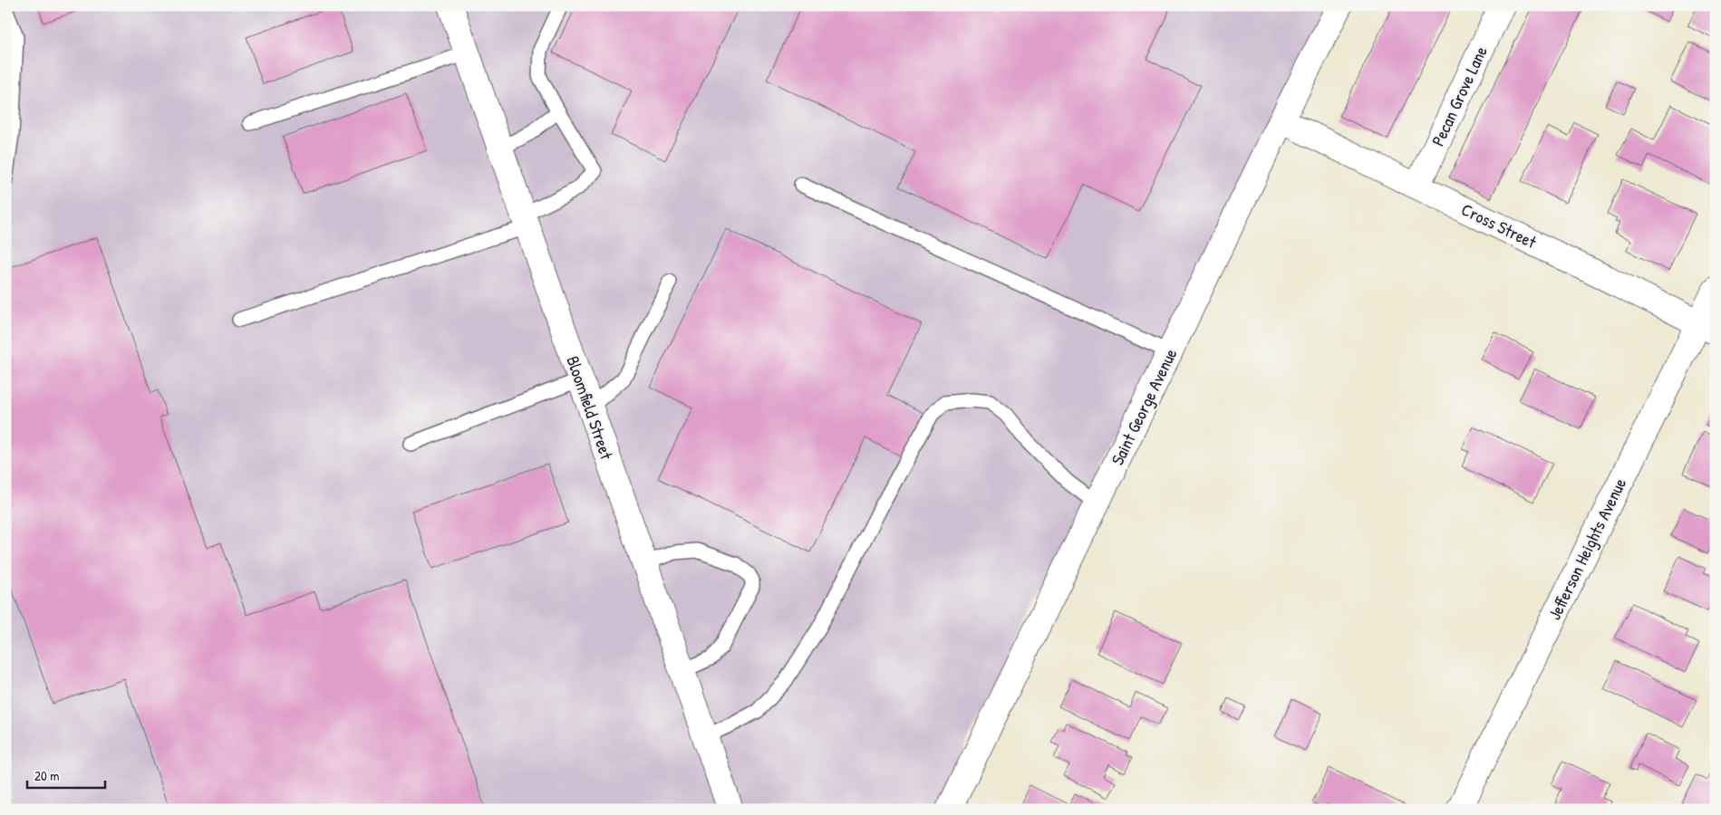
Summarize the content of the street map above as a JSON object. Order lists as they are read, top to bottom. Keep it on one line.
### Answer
{"streets":{"street":["Pecan Grove Lane","Cross Street","Saint George Avenue","Bloomfield Street","Jefferson Heights Avenue"]},"crossings":[["Pecan Grove Lane","Cross Street"],["Cross Street","Saint George Avenue"],["Cross Street","Jefferson Heights Avenue"]],"scale_bar":"20 m"}
